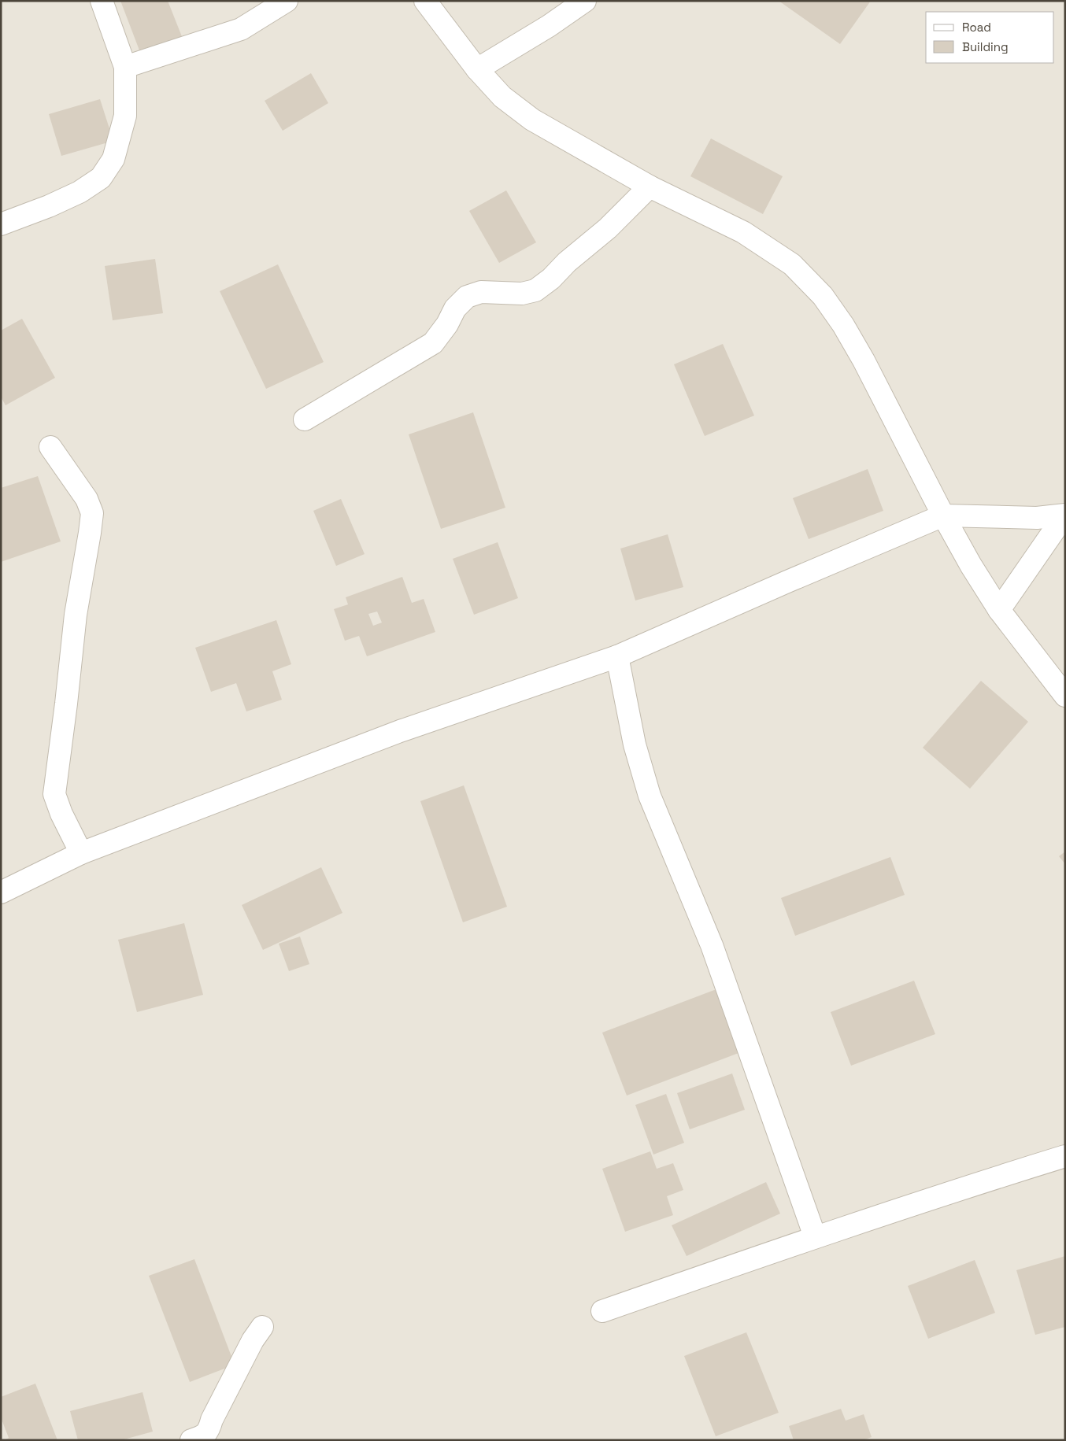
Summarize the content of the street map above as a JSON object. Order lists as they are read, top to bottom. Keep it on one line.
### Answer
{"legend":["Road","Building"]}
